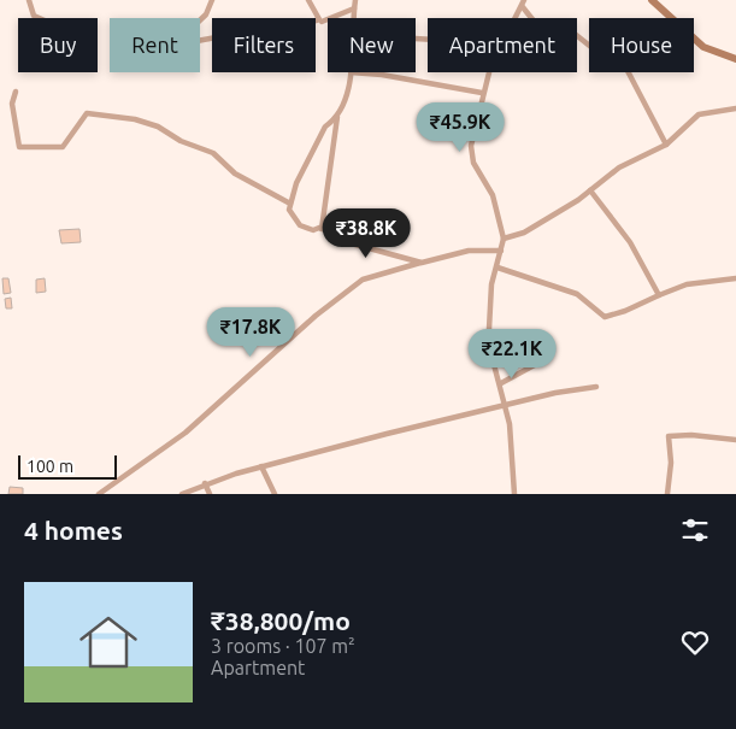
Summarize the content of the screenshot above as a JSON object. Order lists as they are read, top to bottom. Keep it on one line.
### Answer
{"scale_bar":"100 m","page":{"chip":["Buy","Rent","Filters","New","Apartment","House"],"price":["₹45.9K","₹38.8K","₹17.8K","₹22.1K"],"scale":"100 m","heading":"4 homes","list":[{"name":"₹38,800/mo","note":"3 rooms · 107 m² · Apartment"}]}}
